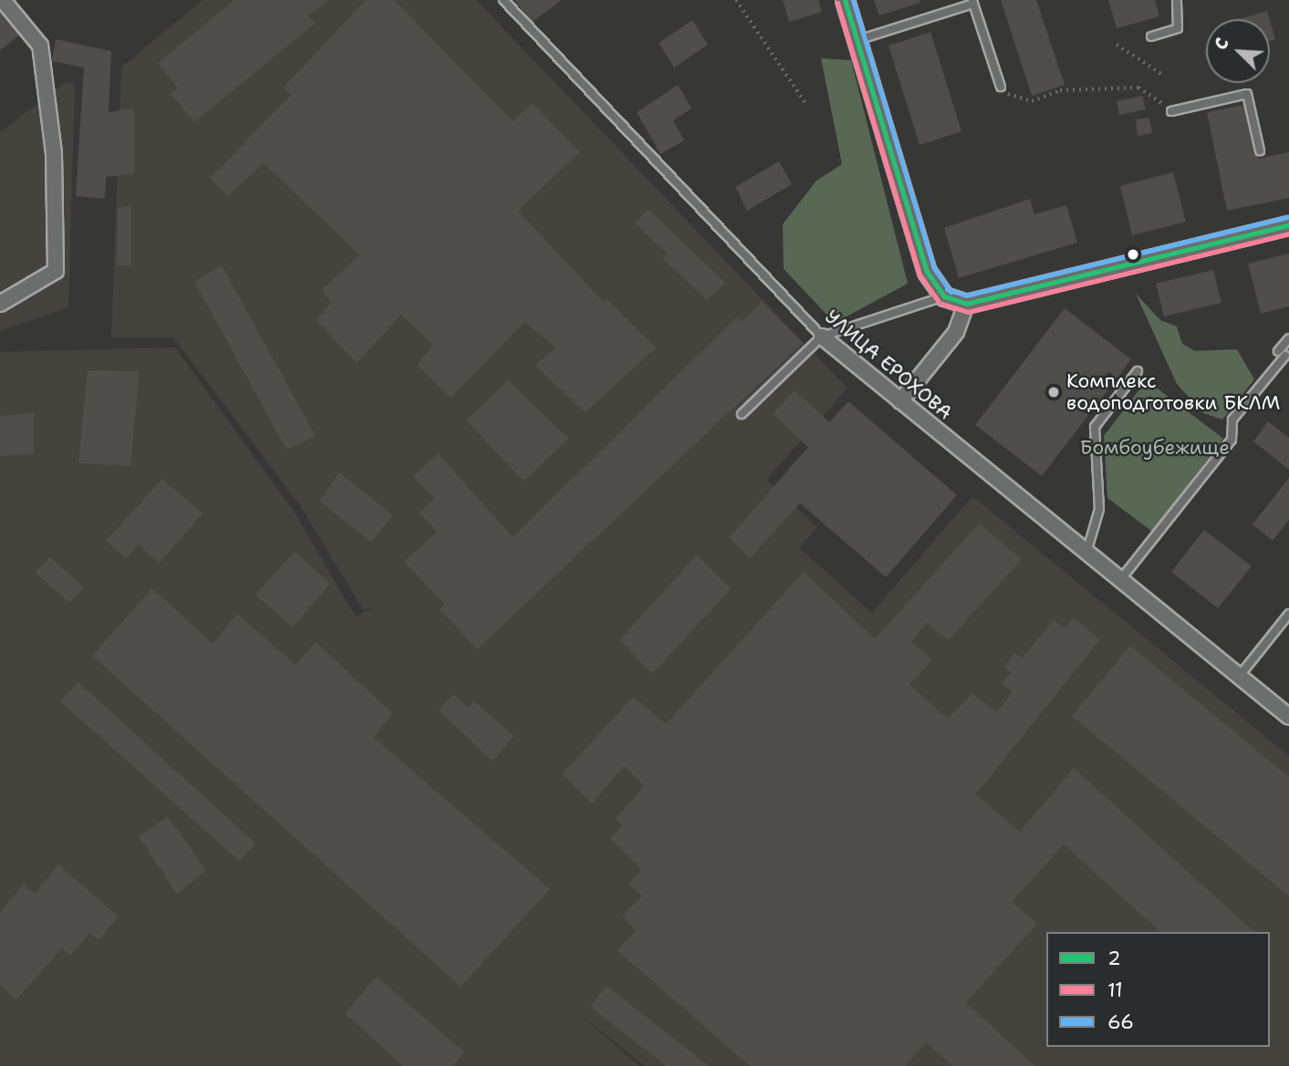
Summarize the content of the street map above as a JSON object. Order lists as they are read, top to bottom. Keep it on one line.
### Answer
{"streets":{"street":["УЛИЦА ЕРОХОВА"]},"parks":["Бомбоубежище"],"places":["Комплекс водоподготовки БКЛМ"],"lines":["transit line 2","transit line 66","transit line 11"],"legend":["2","11","66"],"north":"top left"}
